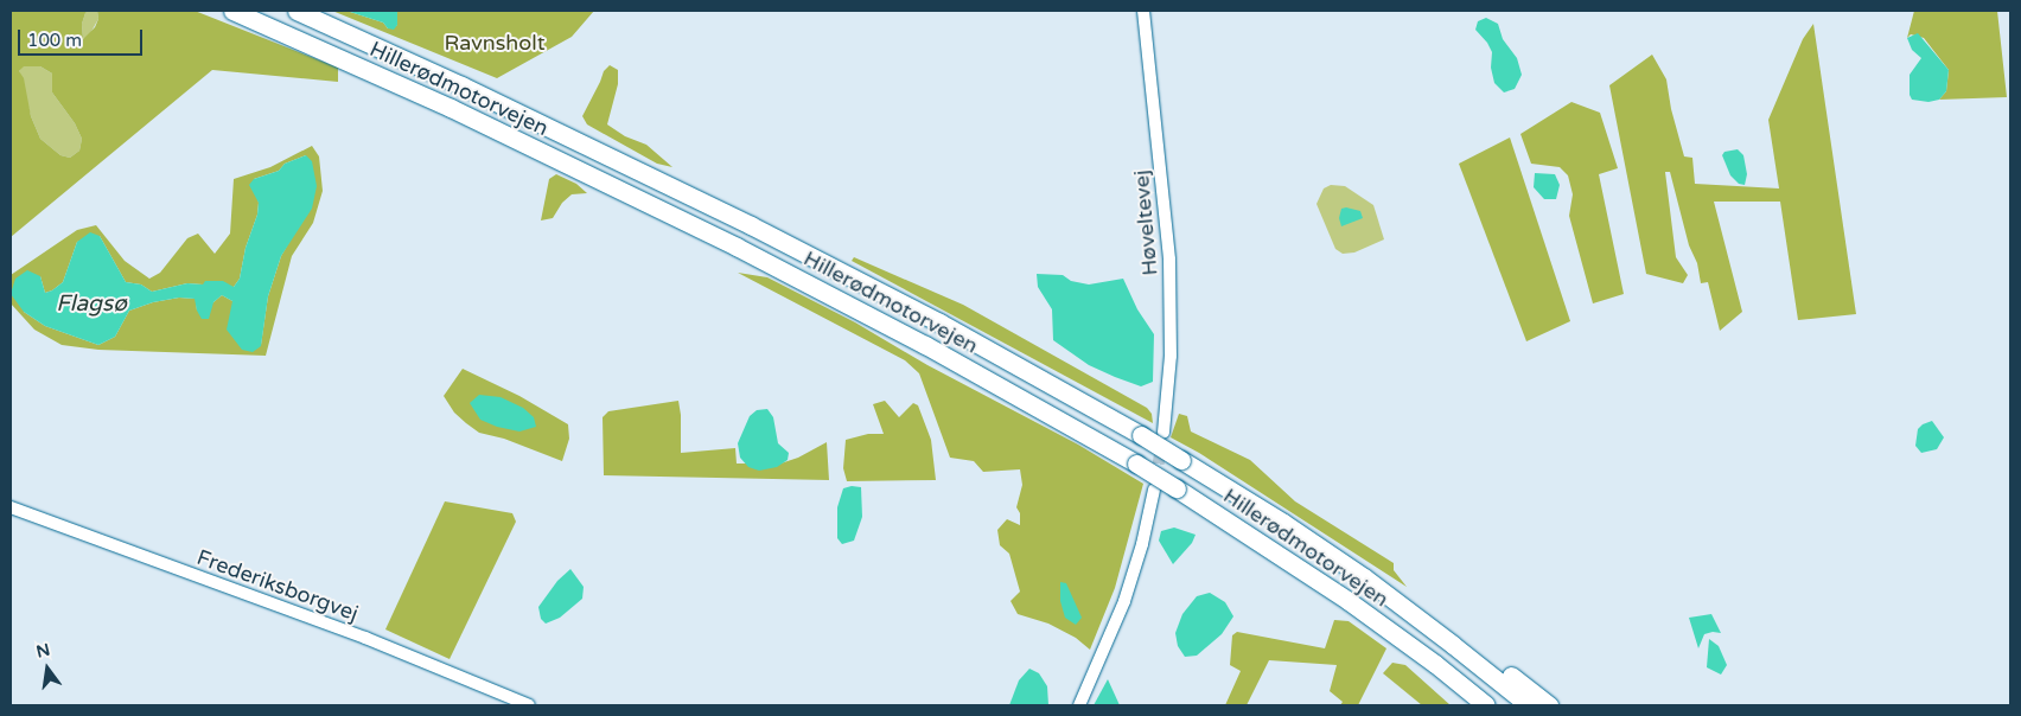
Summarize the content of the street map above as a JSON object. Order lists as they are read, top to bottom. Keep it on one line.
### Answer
{"streets":{"highway":["Hillerødmotorvejen"],"street":["Høveltevej","Frederiksborgvej"]},"water":["Flagsø"],"parks":["Ravnsholt"],"scale_bar":"100 m","north":"top"}
